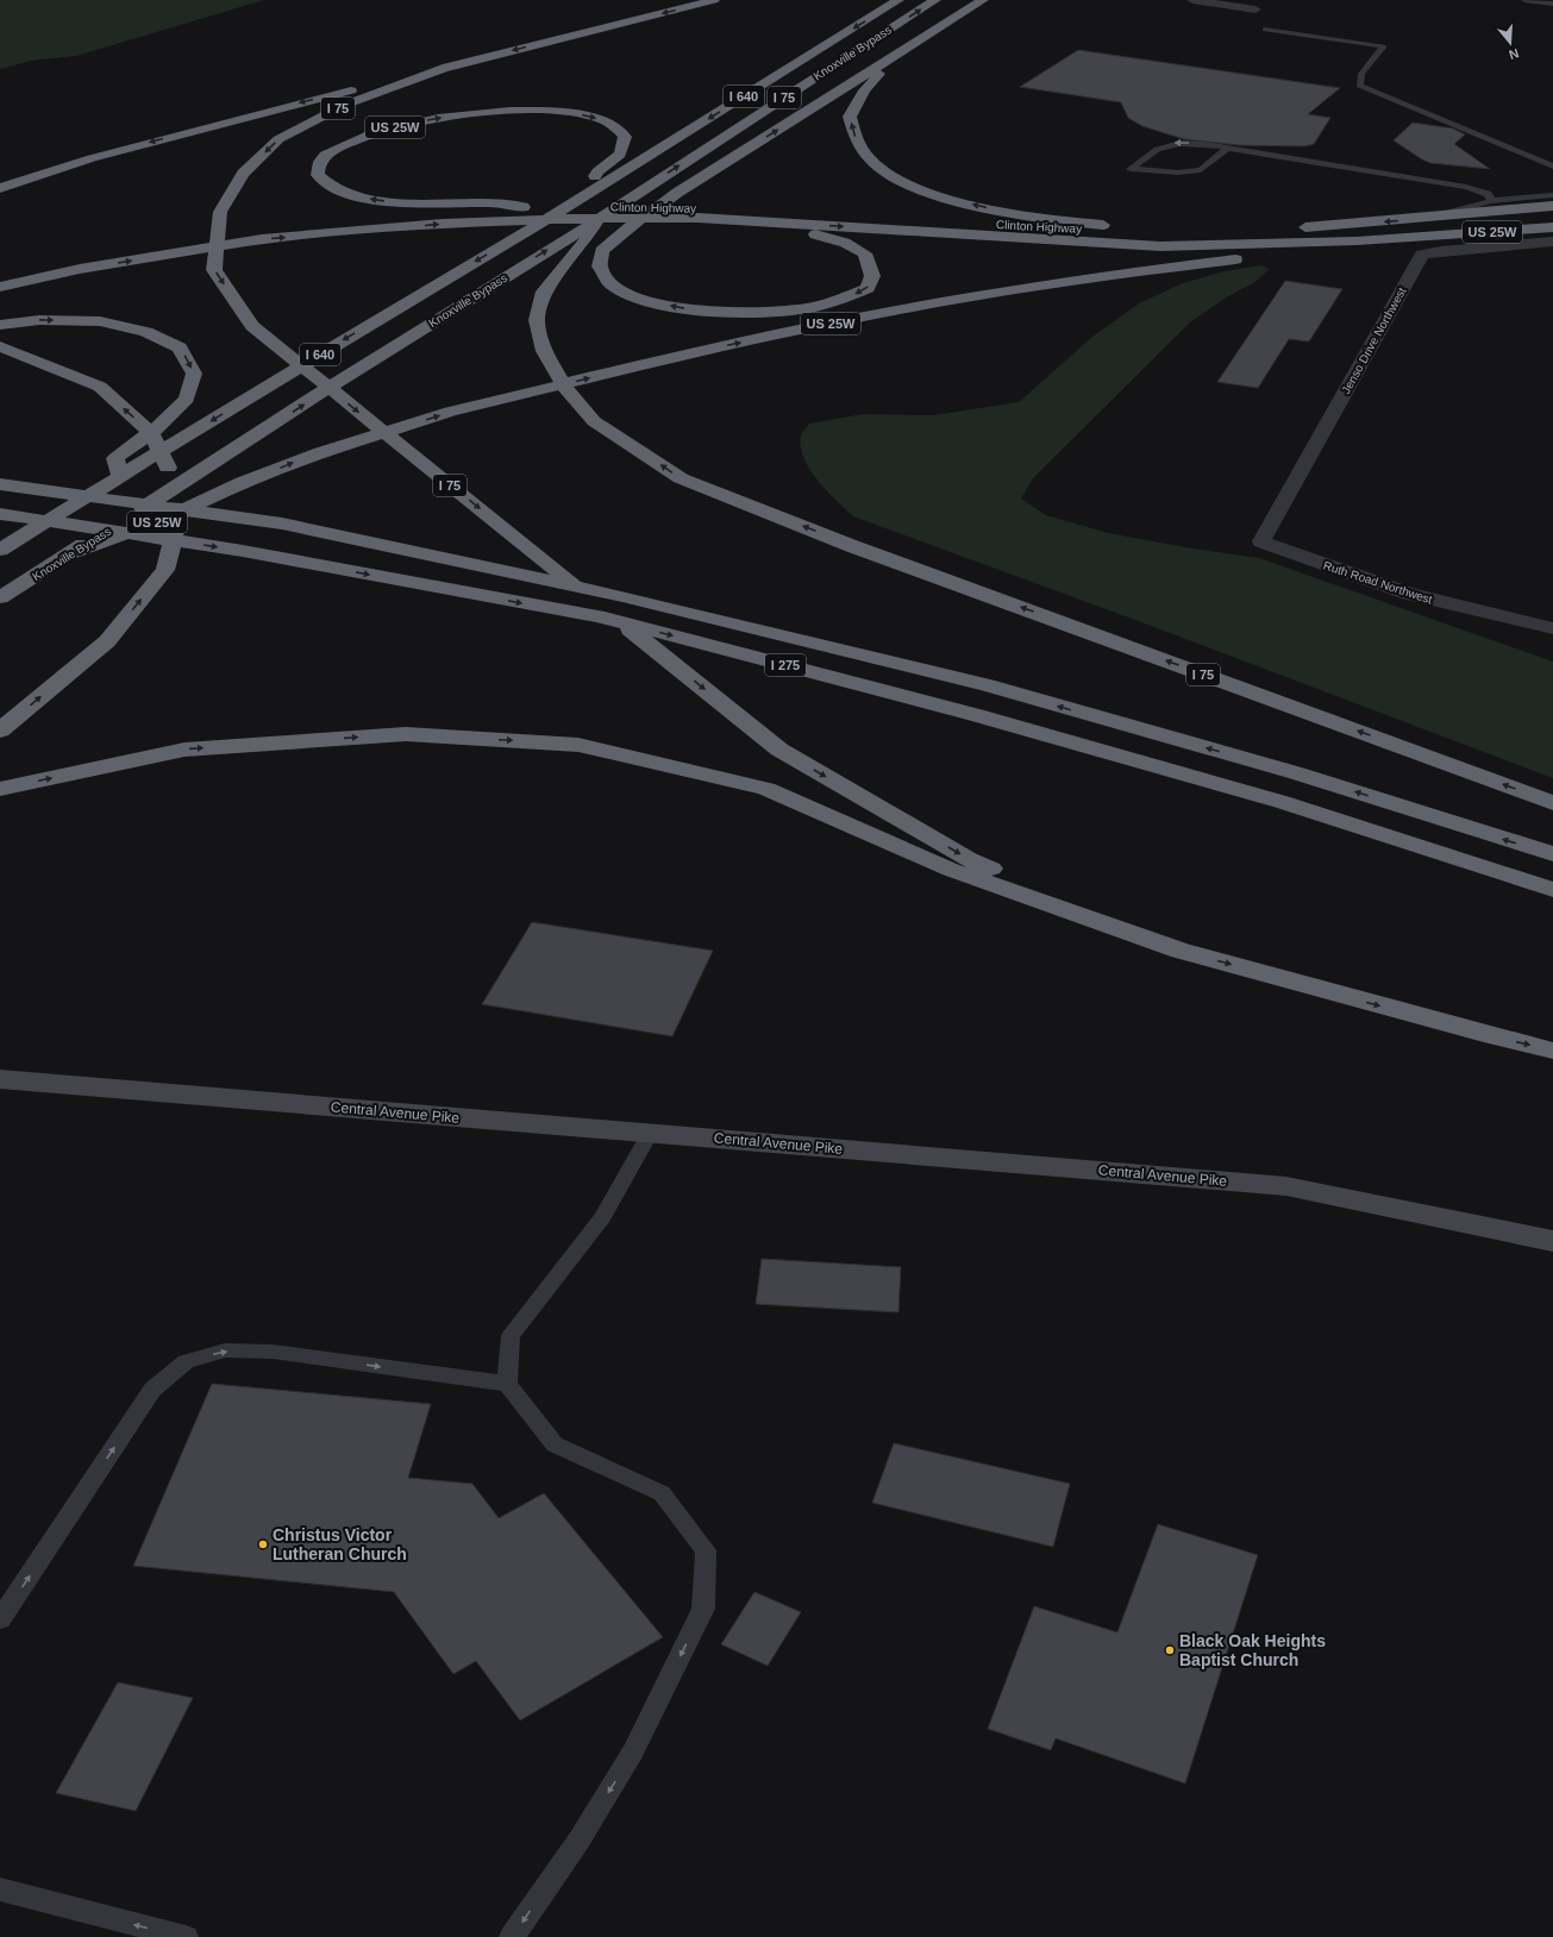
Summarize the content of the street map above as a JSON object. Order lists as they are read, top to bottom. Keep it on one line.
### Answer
{"streets":{"highway":["Knoxville Bypass","I 640","I 75","US 25W","Clinton Highway","I 275"],"main road":["Central Avenue Pike"],"street":["Jenso Drive Northwest","Ruth Road Northwest"]},"crossings":[["Knoxville Bypass","I 75"],["Knoxville Bypass","US 25W"],["US 25W","Clinton Highway"],["Jenso Drive Northwest","Ruth Road Northwest"]],"places":["Christus Victor Lutheran Church","Black Oak Heights Baptist Church"],"north":"bottom"}
